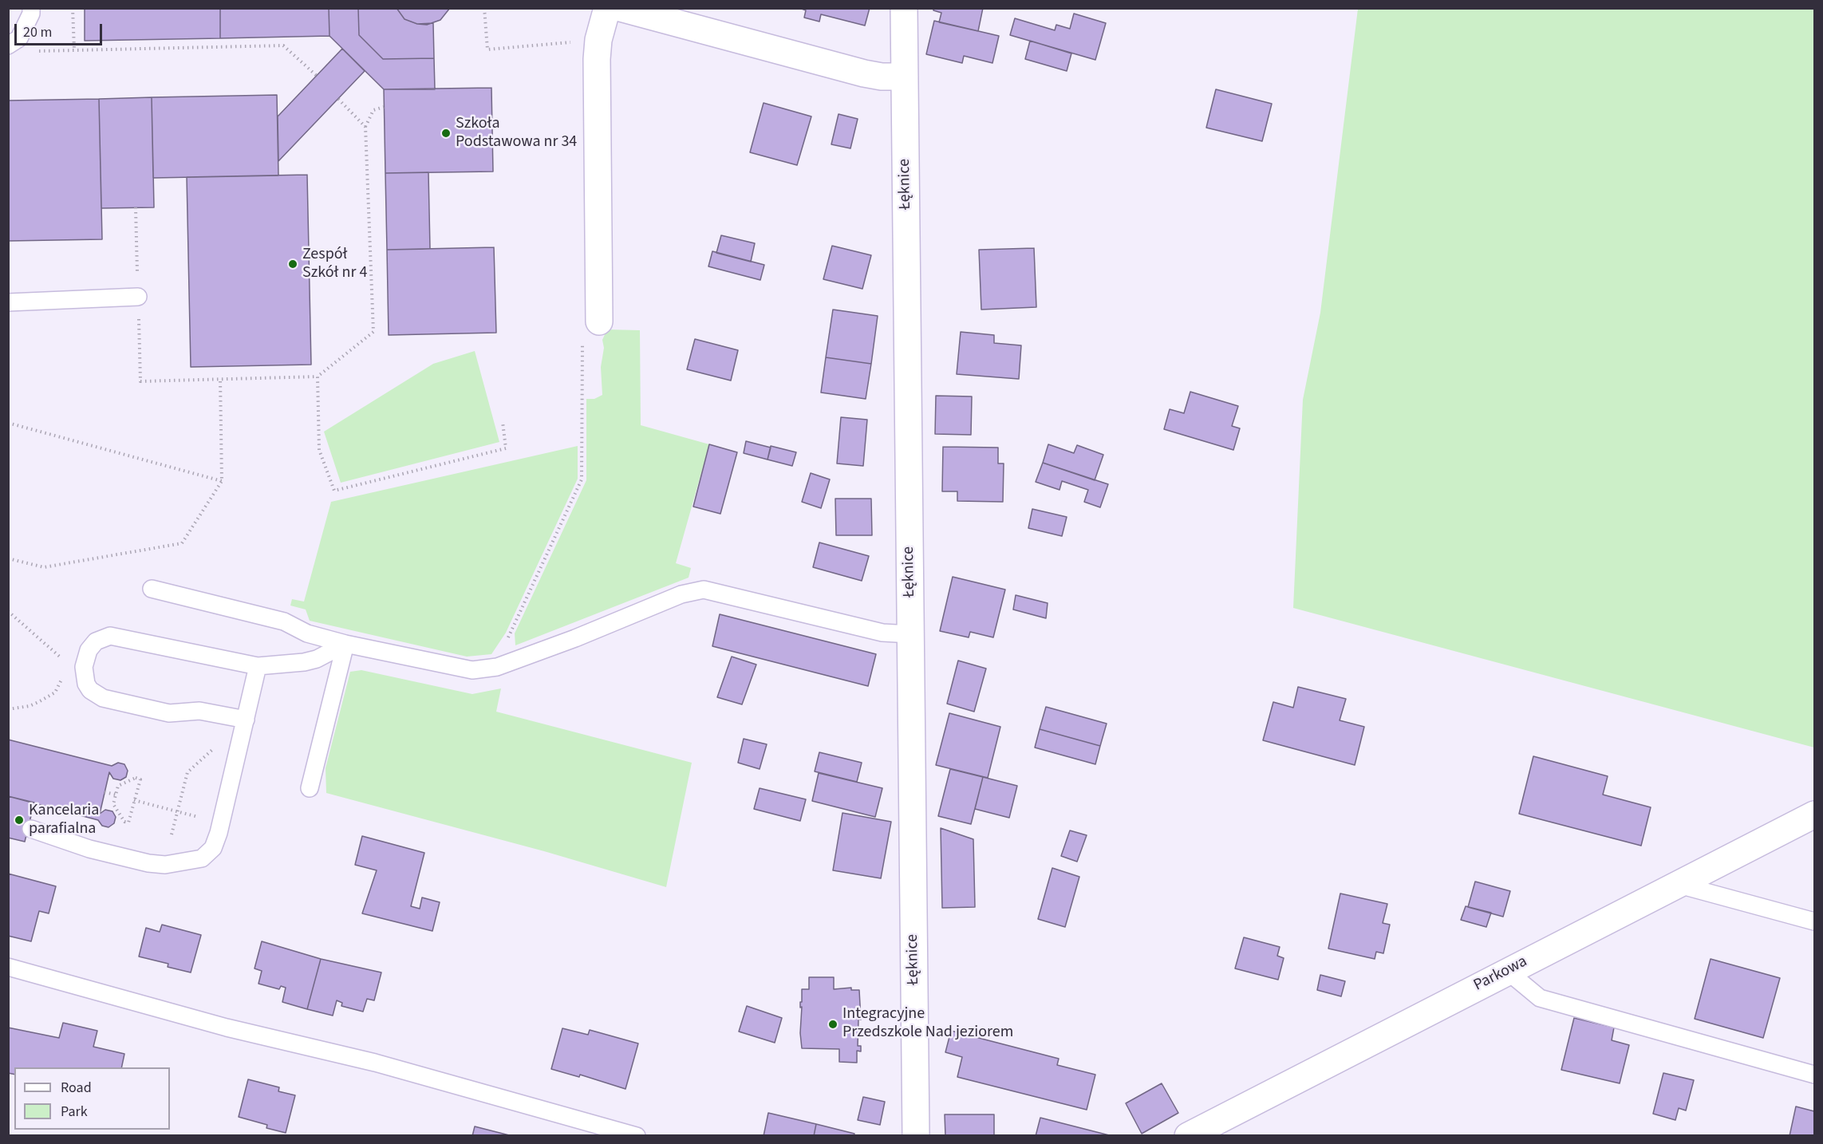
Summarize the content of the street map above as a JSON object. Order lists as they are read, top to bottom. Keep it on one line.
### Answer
{"streets":{"street":["Łęknice","Parkowa"]},"places":["Szkoła Podstawowa nr 34","Zespół Szkół nr 4","Kancelaria parafialna","Integracyjne Przedszkole Nad jeziorem"],"legend":["Road","Park"],"scale_bar":"20 m"}
